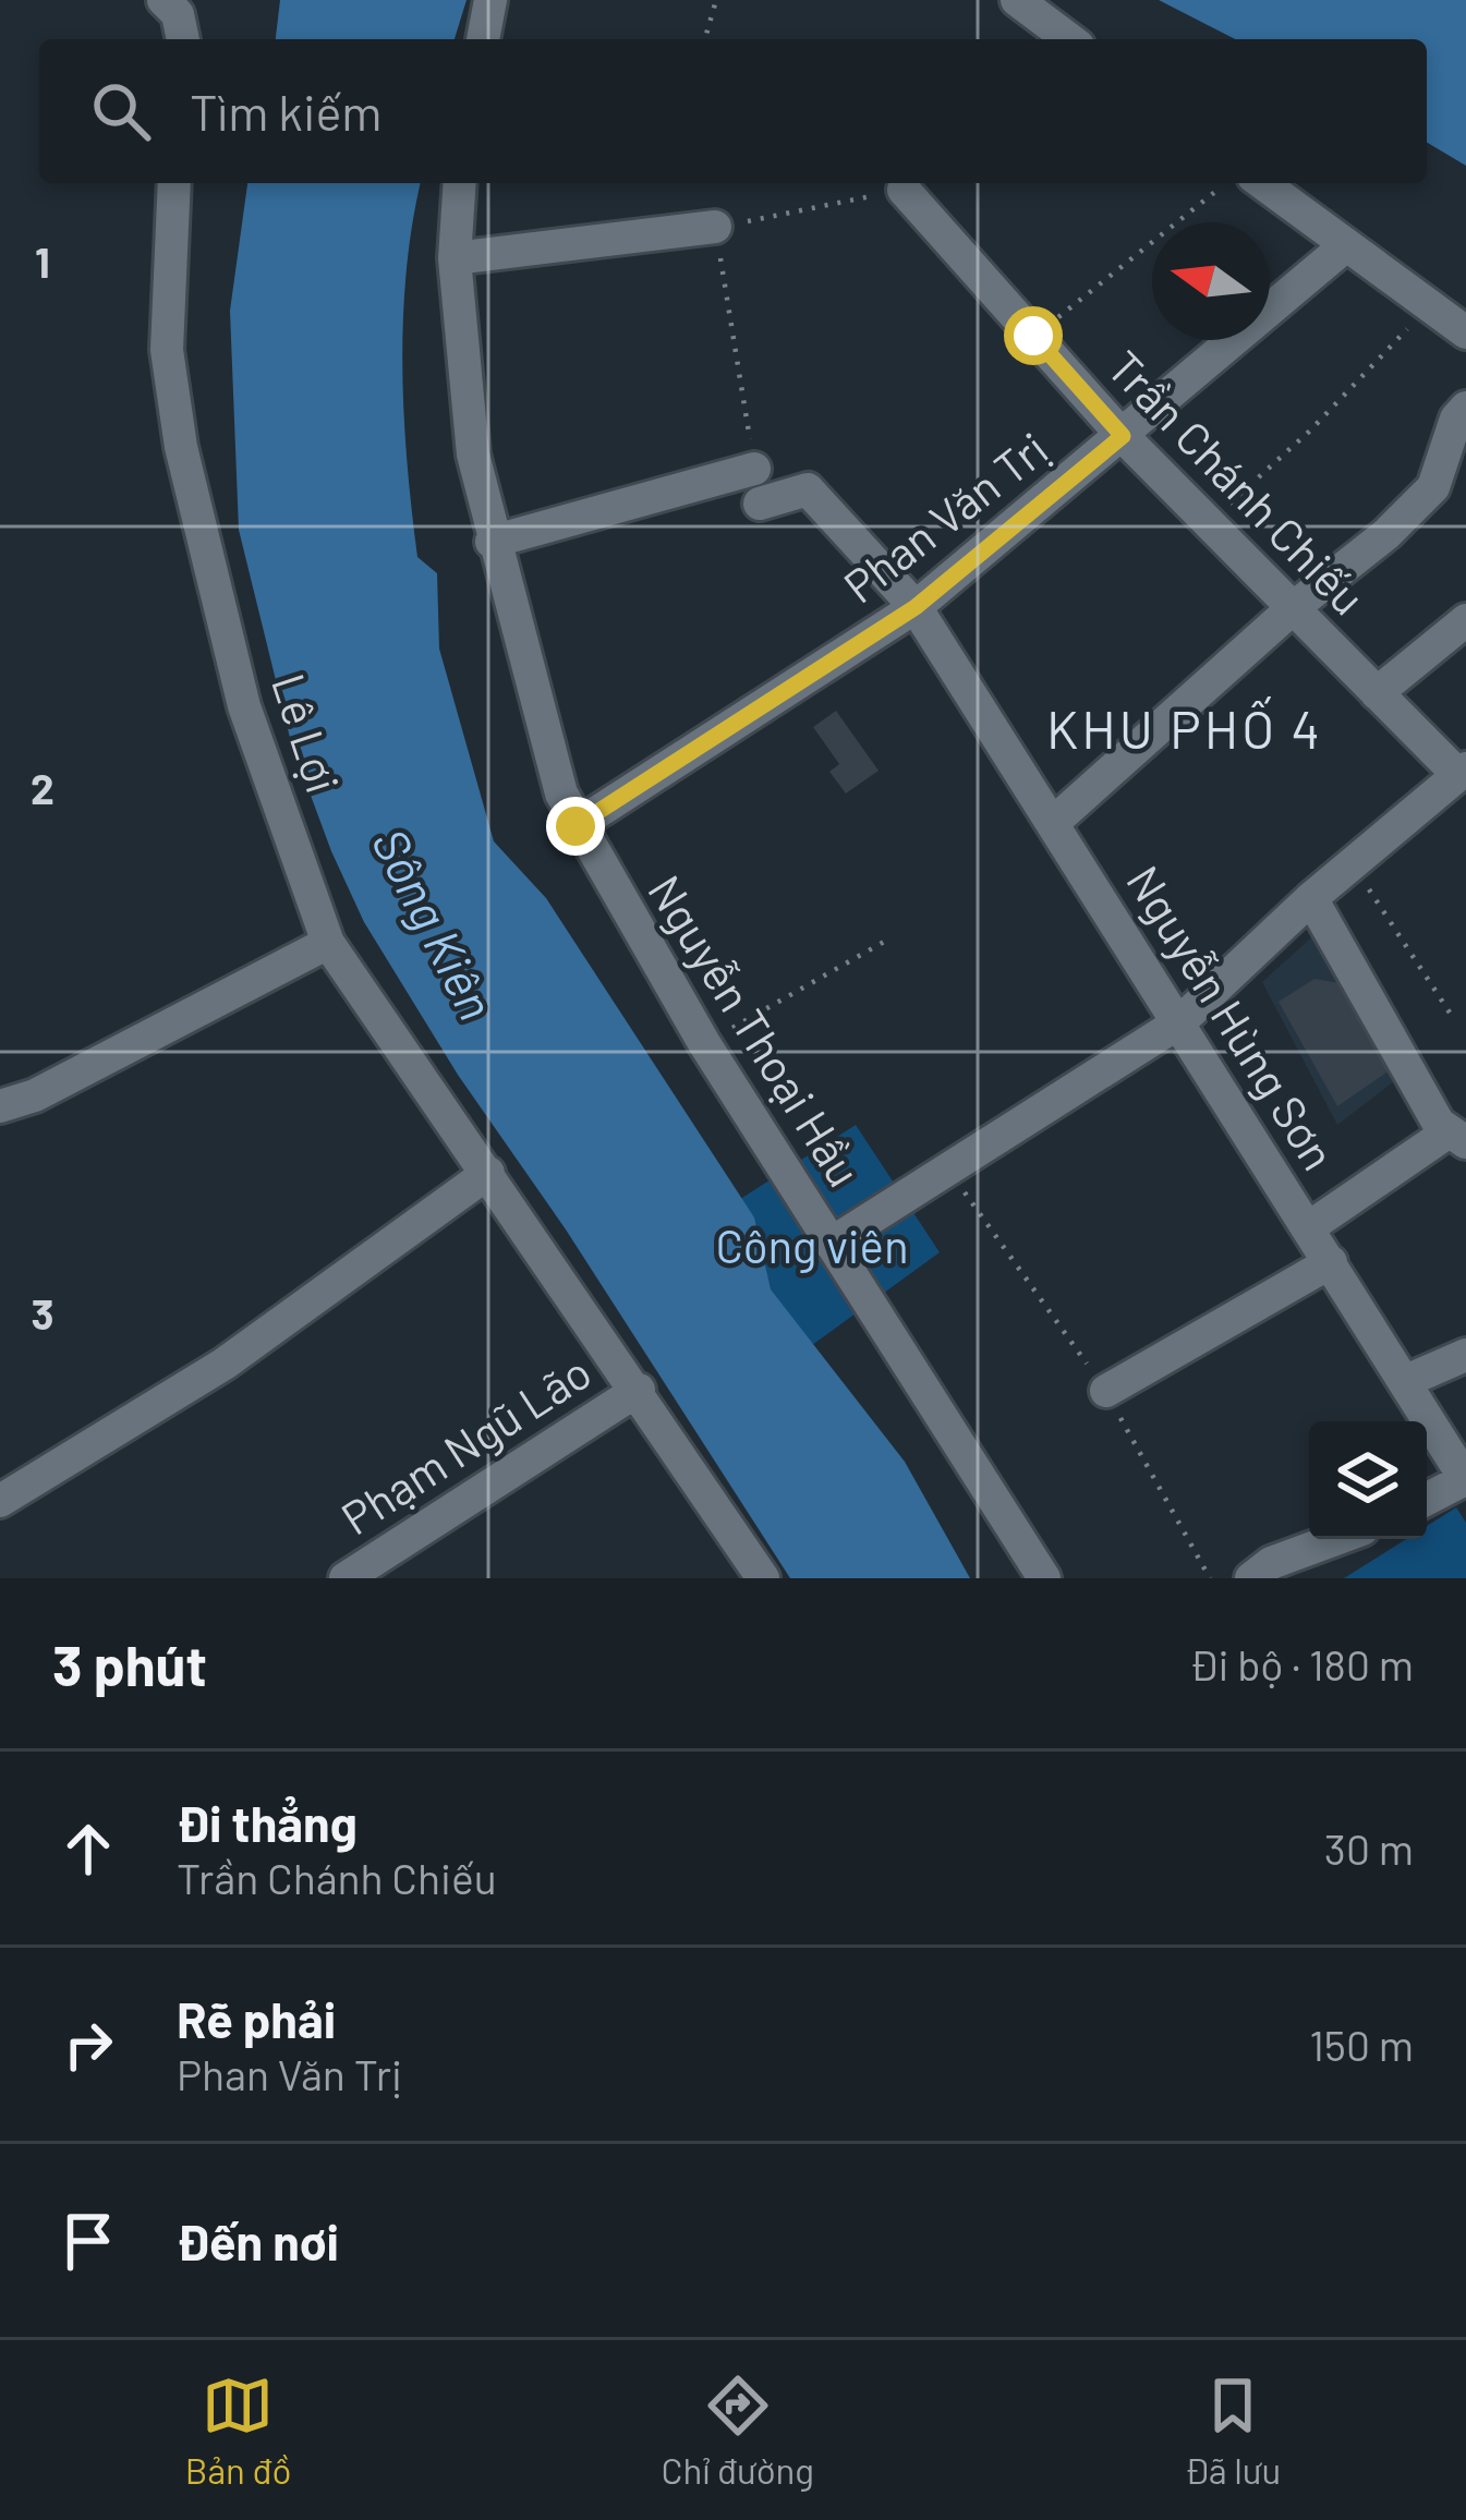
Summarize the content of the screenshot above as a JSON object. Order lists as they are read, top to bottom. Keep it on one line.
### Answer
{"streets":{"street":["Trần Chánh Chiếu","Phan Văn Trị","Lê Lợi","Nguyễn Hùng Sơn","Nguyễn Thoại Hầu","Phạm Ngũ Lão"]},"crossings":[["Trần Chánh Chiếu","Phan Văn Trị"],["Phan Văn Trị","Nguyễn Hùng Sơn"],["Phan Văn Trị","Nguyễn Thoại Hầu"],["Lê Lợi","Phạm Ngũ Lão"]],"districts":["KHU PHỐ 4"],"water":["Sông Kiên"],"parks":["Công viên"],"north":"left","page":{"search":"Tìm kiếm","heading":["3 phút","Đi bộ · 180 m"],"list":[["Đi thẳng","Trần Chánh Chiếu","30 m"],["Rẽ phải","Phan Văn Trị","150 m"],"Đến nơi"],"nav":["Bản đồ","Chỉ đường","Đã lưu"]},"grid":{"rows":["1","2","3"]}}
